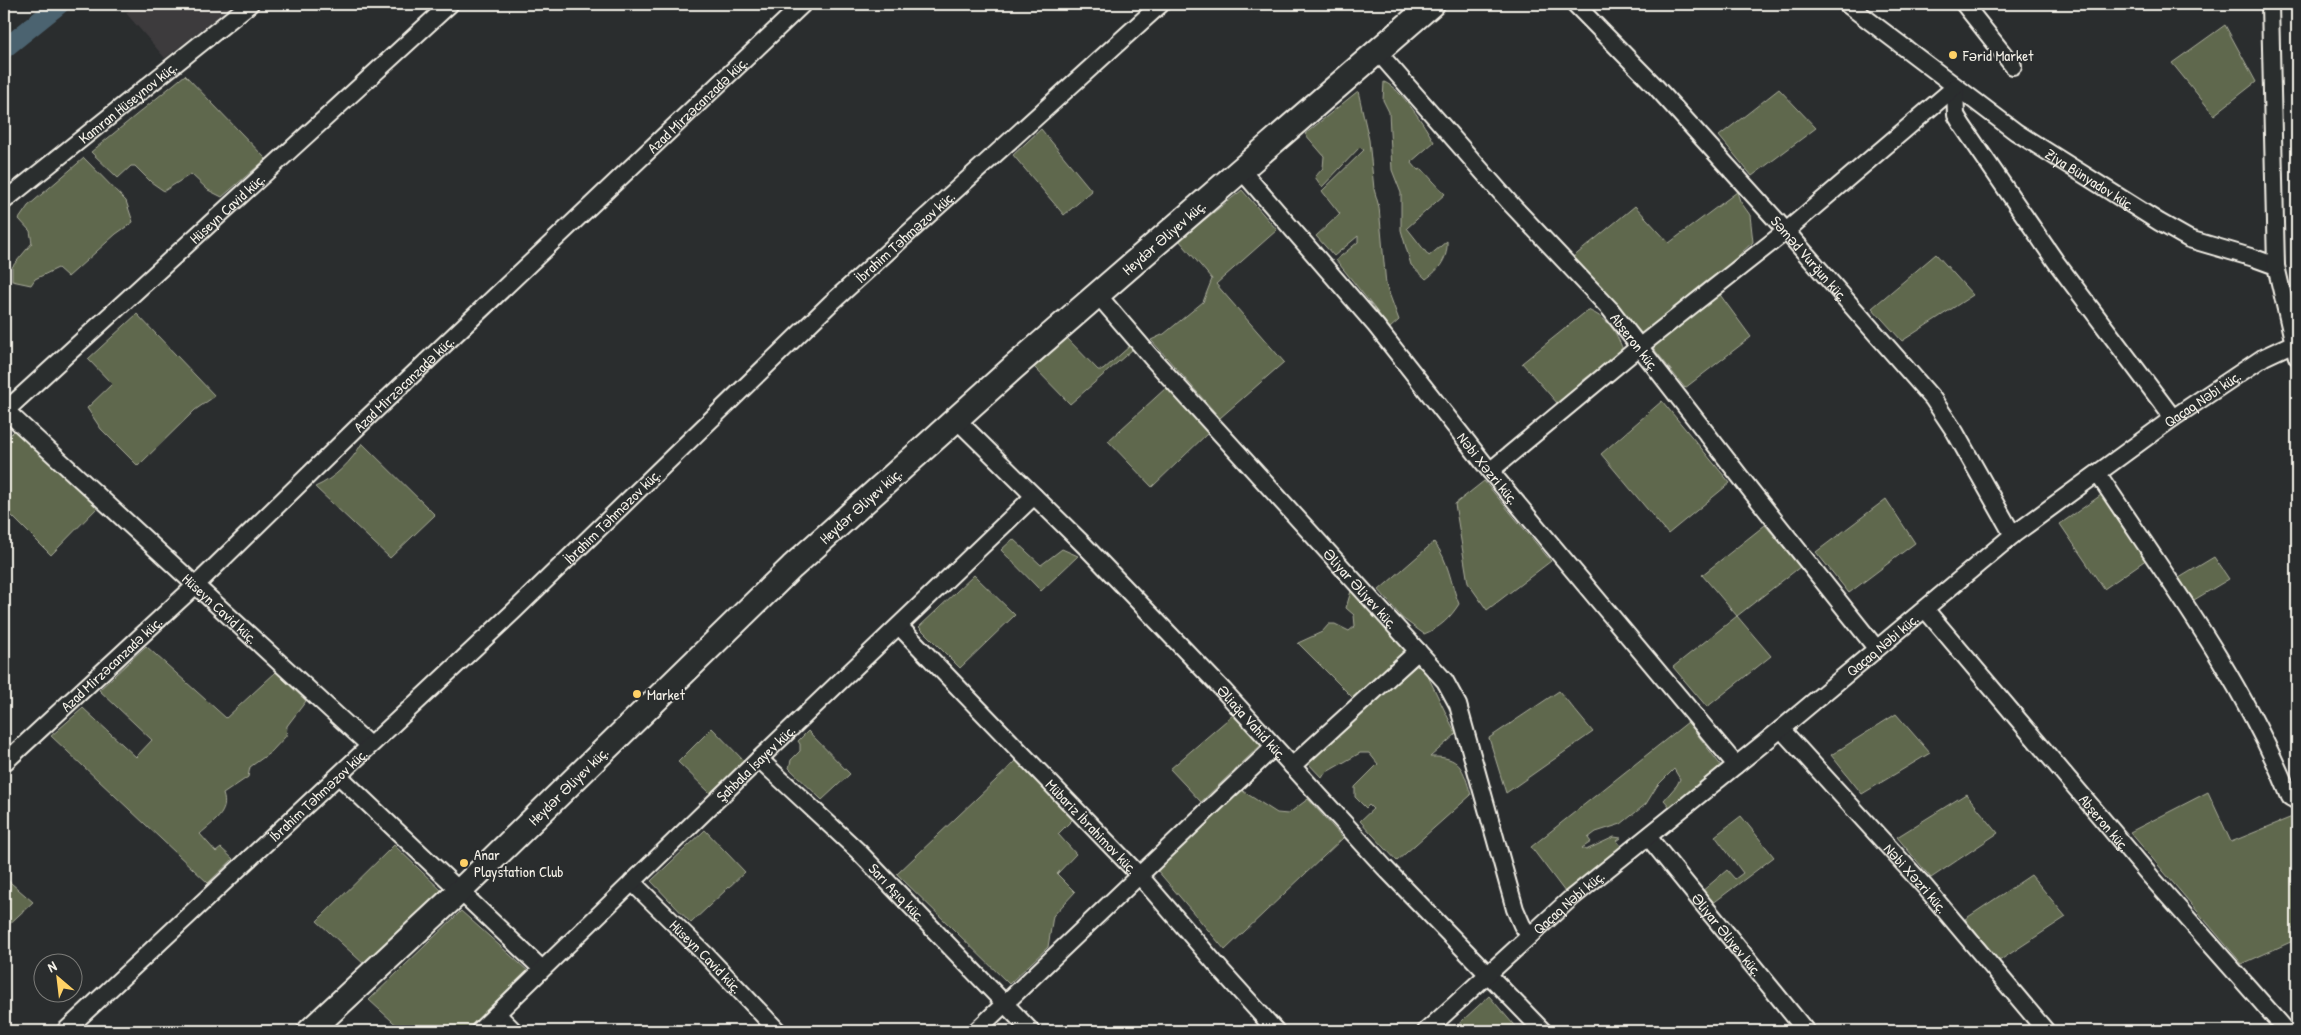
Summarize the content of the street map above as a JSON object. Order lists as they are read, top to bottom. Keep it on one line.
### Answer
{"streets":{"street":["Kamran Hüseynov küç.","Azad Mirzəcanzadə küç.","Ziya Bünyadov küç.","Hüseyn Cavid küç.","İbrahim Təhməzov küç.","Heydər Əliyev küç.","Səməd Vurğun küç.","Abşeron küç.","Qaçaq Nəbi küç.","Nəbi Xəzri küç.","Əliyar Əliyev küç.","Əliağa Vahid küç.","Şahbala İsayev küç.","Mübariz İbrahimov küç.","Sarı Aşıq küç."]},"crossings":[["Azad Mirzəcanzadə küç.","Hüseyn Cavid küç."],["Hüseyn Cavid küç.","İbrahim Təhməzov küç."],["Hüseyn Cavid küç.","Şahbala İsayev küç."],["Heydər Əliyev küç.","Abşeron küç."],["Heydər Əliyev küç.","Nəbi Xəzri küç."],["Heydər Əliyev küç.","Əliyar Əliyev küç."],["Heydər Əliyev küç.","Əliağa Vahid küç."],["Səməd Vurğun küç.","Qaçaq Nəbi küç."],["Abşeron küç.","Qaçaq Nəbi küç."],["Qaçaq Nəbi küç.","Nəbi Xəzri küç."],["Qaçaq Nəbi küç.","Əliyar Əliyev küç."],["Qaçaq Nəbi küç.","Əliağa Vahid küç."],["Əliağa Vahid küç.","Şahbala İsayev küç."],["Şahbala İsayev küç.","Mübariz İbrahimov küç."],["Şahbala İsayev küç.","Sarı Aşıq küç."]],"places":["Fərid Market","Market","Anar Playstation Club"],"north":"top left"}
